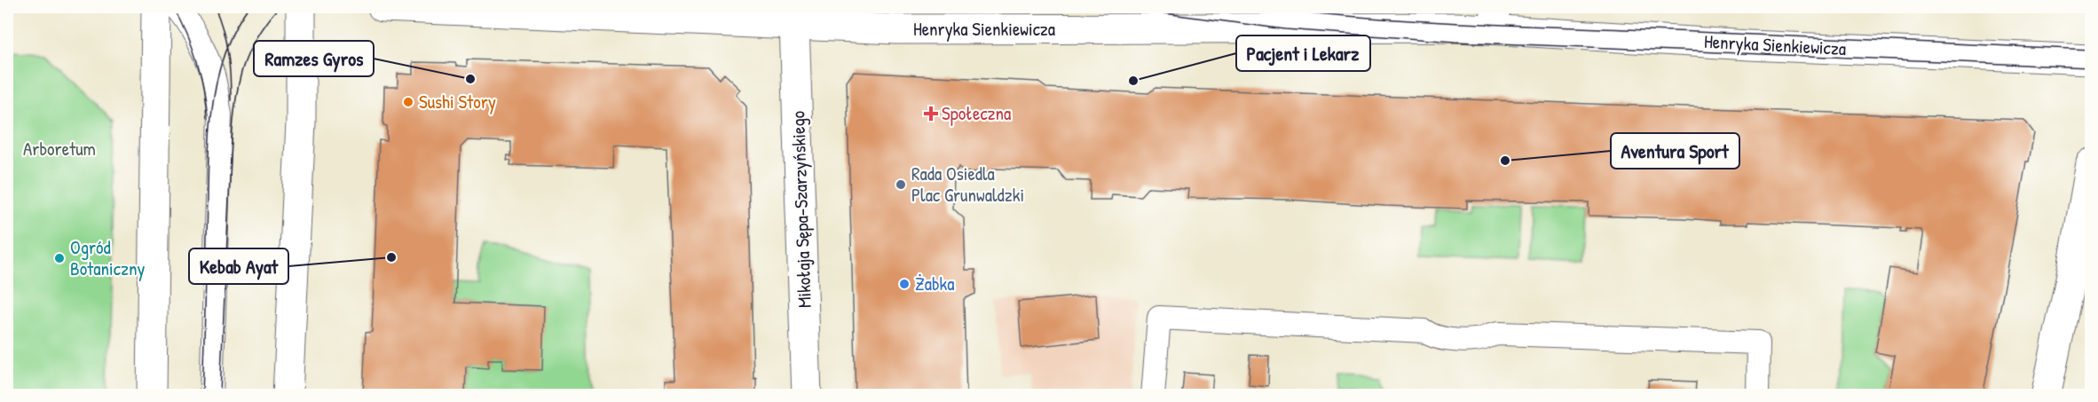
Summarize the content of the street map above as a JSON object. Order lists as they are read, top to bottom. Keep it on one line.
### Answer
{"streets":{"street":["Henryka Sienkiewicza","Mikołaja Sępa-Szarzyńskiego"]},"crossings":[["Henryka Sienkiewicza","Mikołaja Sępa-Szarzyńskiego"]],"parks":["Arboretum"],"places":{"other":["Ramzes Gyros","Pacjent i Lekarz","Sushi Story","Aventura Sport","Rada Osiedla Plac Grunwaldzki","Kebab Ayat","Ogród Botaniczny","Żabka"],"health":["Społeczna"]}}
